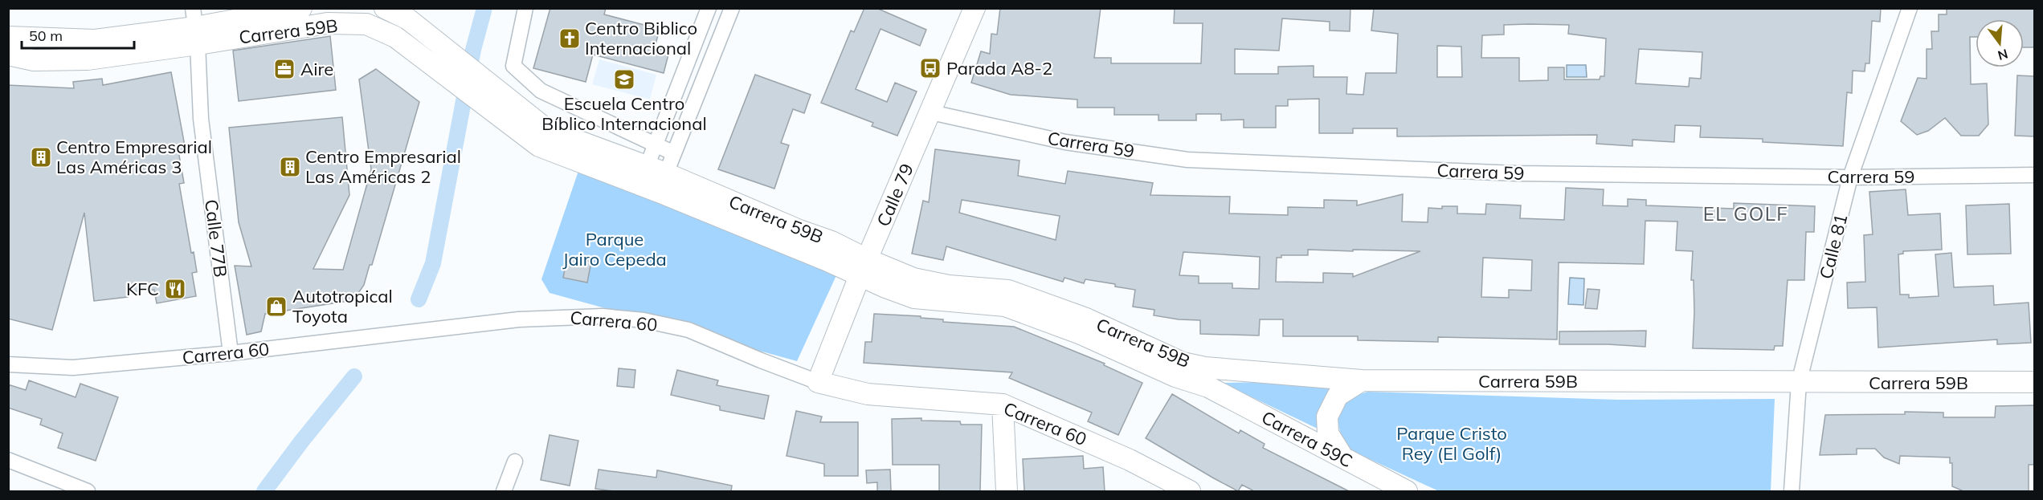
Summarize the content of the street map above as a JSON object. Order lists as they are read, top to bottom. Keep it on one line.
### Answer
{"streets":{"street":["Carrera 59B","Carrera 59","Calle 79","Calle 77B","Calle 81","Carrera 60","Carrera 59C"]},"crossings":[["Carrera 59B","Calle 79"],["Carrera 59B","Calle 77B"],["Carrera 59B","Calle 81"],["Carrera 59B","Carrera 59C"],["Carrera 59","Calle 79"],["Carrera 59","Calle 81"],["Calle 79","Carrera 60"],["Calle 77B","Carrera 60"]],"districts":["EL GOLF"],"parks":["Parque Jairo Cepeda","Parque Cristo Rey (El Golf)"],"places":{"church":["Centro Biblico Internacional"],"bus stop":["Parada A8-2"],"office":["Aire"],"school or university":["Escuela Centro Bíblico Internacional"],"building":["Centro Empresarial Las Américas 3","Centro Empresarial Las Américas 2"],"restaurant":["KFC"],"shop":["Autotropical Toyota"]},"scale_bar":"50 m","north":"bottom"}
